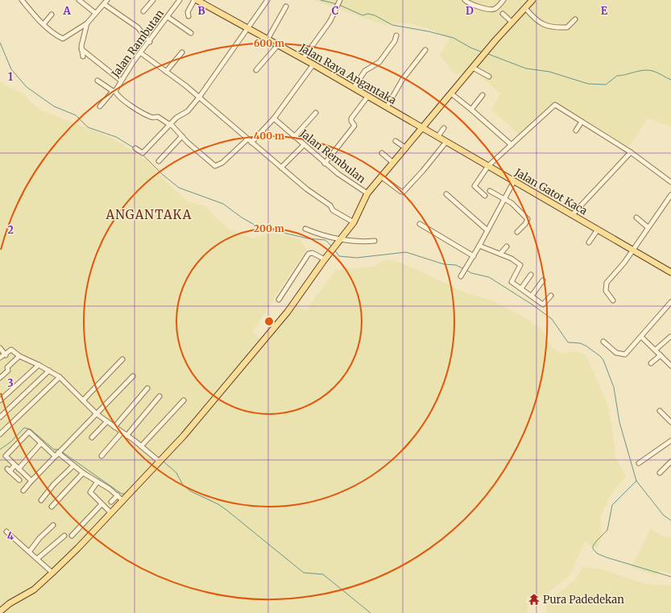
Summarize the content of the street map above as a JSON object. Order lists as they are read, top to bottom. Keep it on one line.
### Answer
{"streets":{"main road":["Jalan Raya Angantaka","Jalan Gatot Kaca"],"street":["Jalan Rambutan","Jalan Rembulan"]},"crossings":[["Jalan Raya Angantaka","Jalan Gatot Kaca"]],"districts":["ANGANTAKA"],"places":{"temple":["Pura Padedekan"]},"grid":{"columns":["A","B","C","D","E"],"rows":["1","2","3","4"]},"rings":["600 m","400 m","200 m"]}
